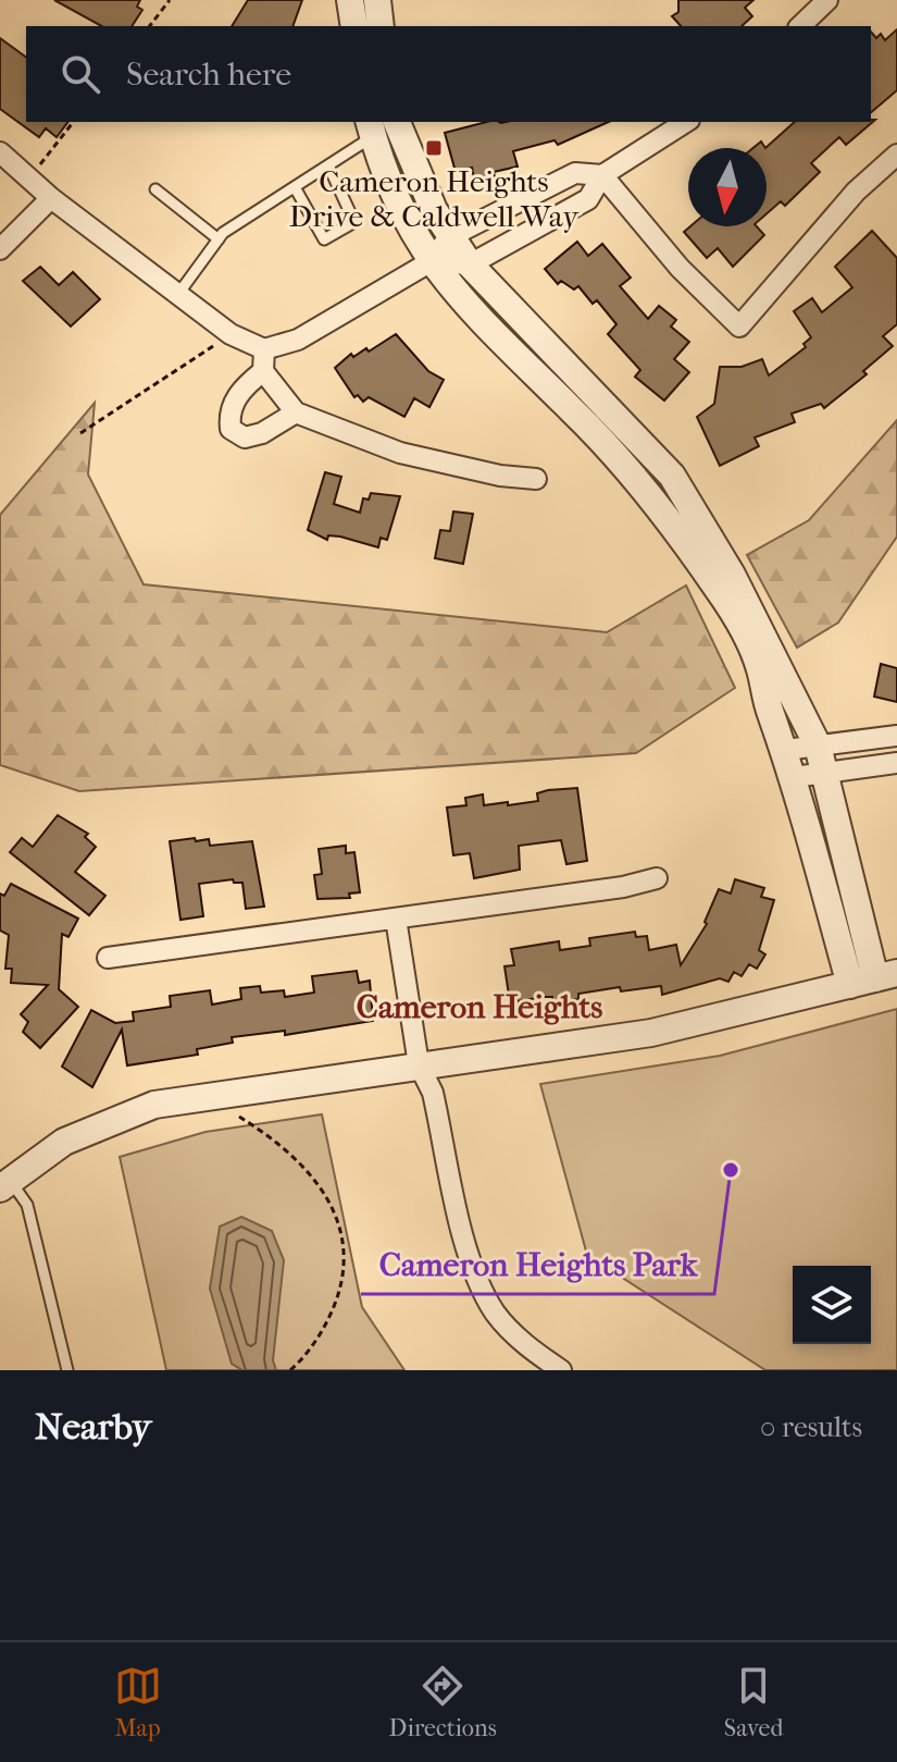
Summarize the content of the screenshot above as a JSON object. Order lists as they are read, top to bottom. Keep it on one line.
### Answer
{"districts":["Cameron Heights"],"places":{"transit":["Cameron Heights Drive & Caldwell Way"],"other":["Cameron Heights Park"]},"north":"bottom","page":{"search":"Search here","heading":["Nearby","0 results"],"nav":["Map","Directions","Saved"]}}
